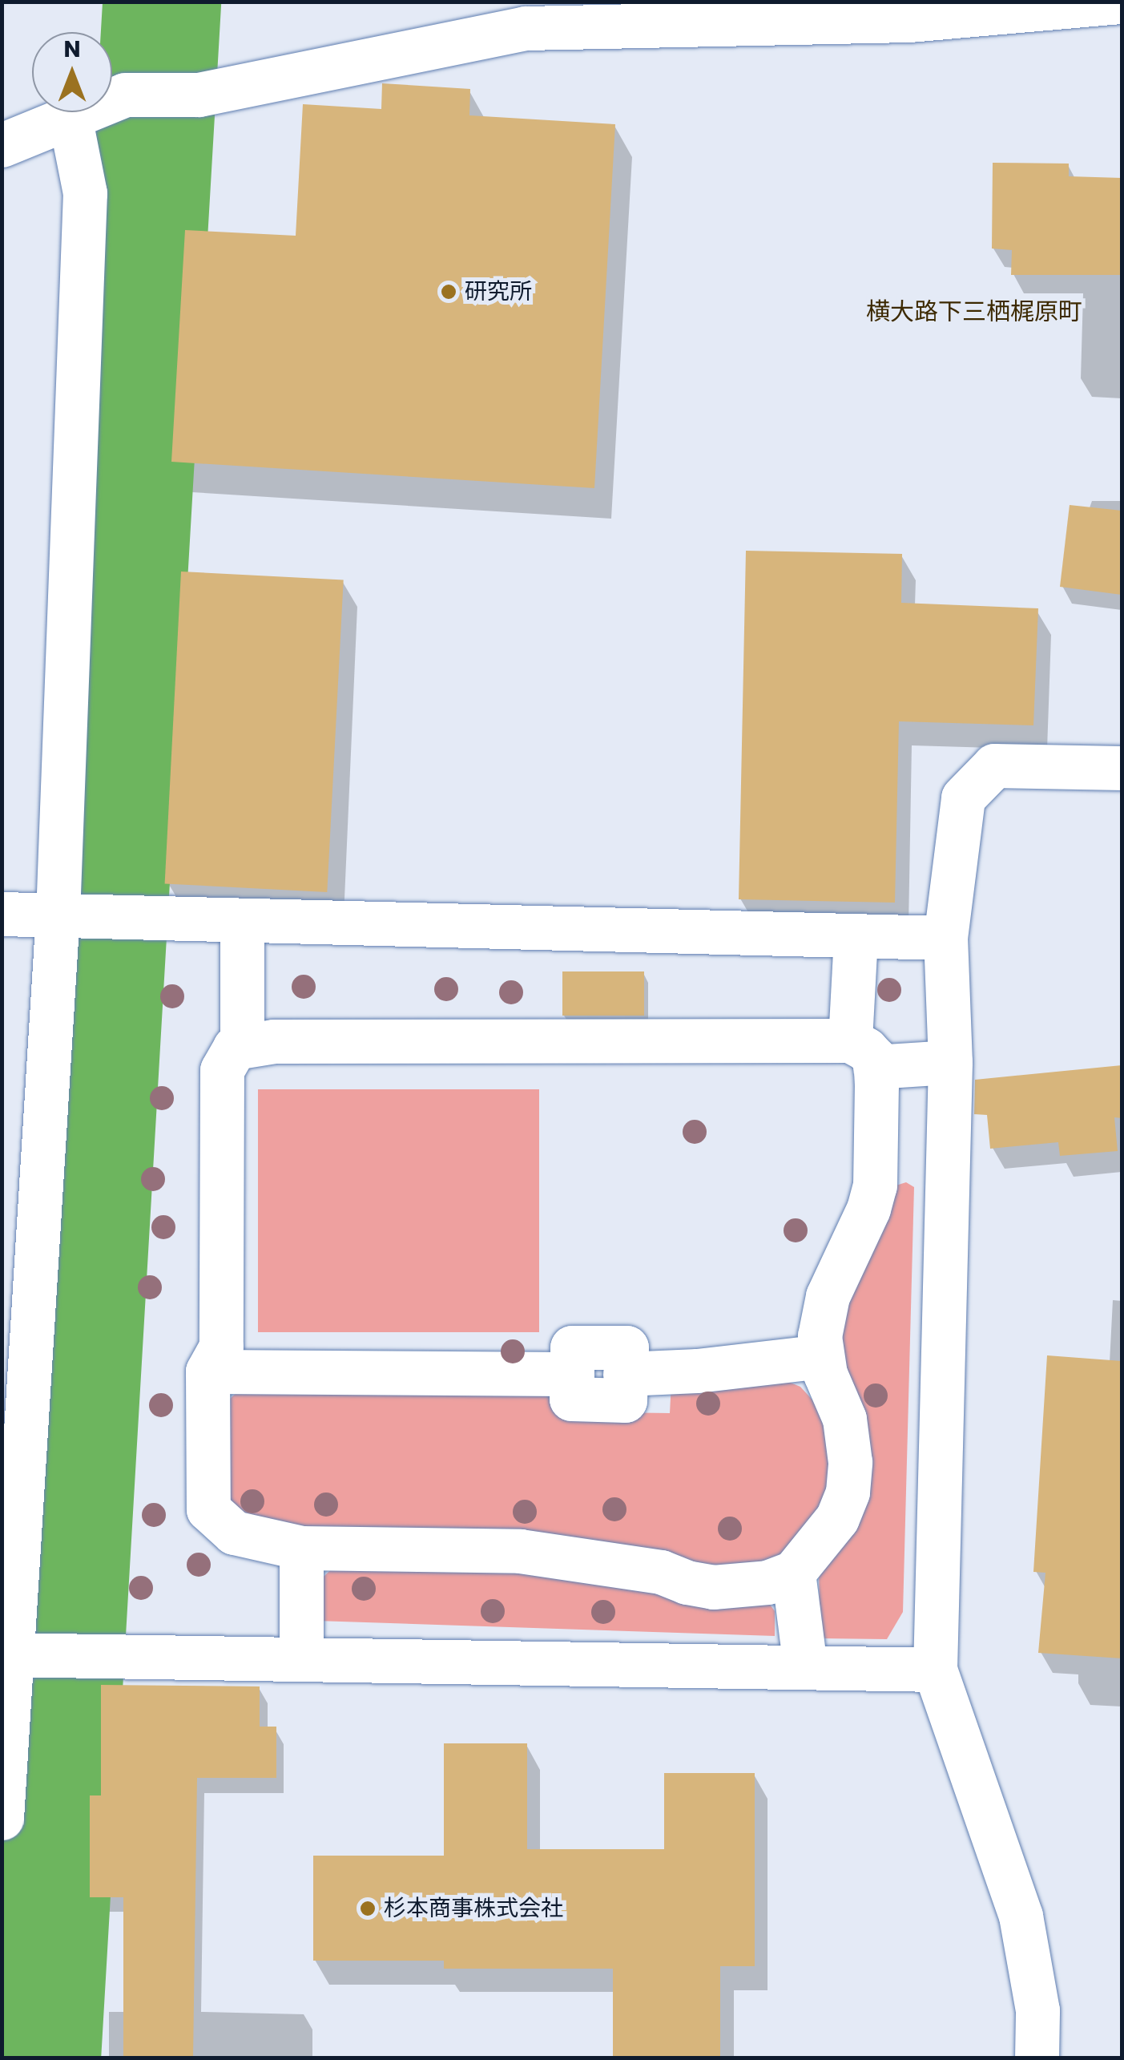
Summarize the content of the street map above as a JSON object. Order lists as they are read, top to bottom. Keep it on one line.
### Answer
{"districts":["横大路下三栖梶原町"],"places":["研究所","杉本商事株式会社"],"north":"top"}
